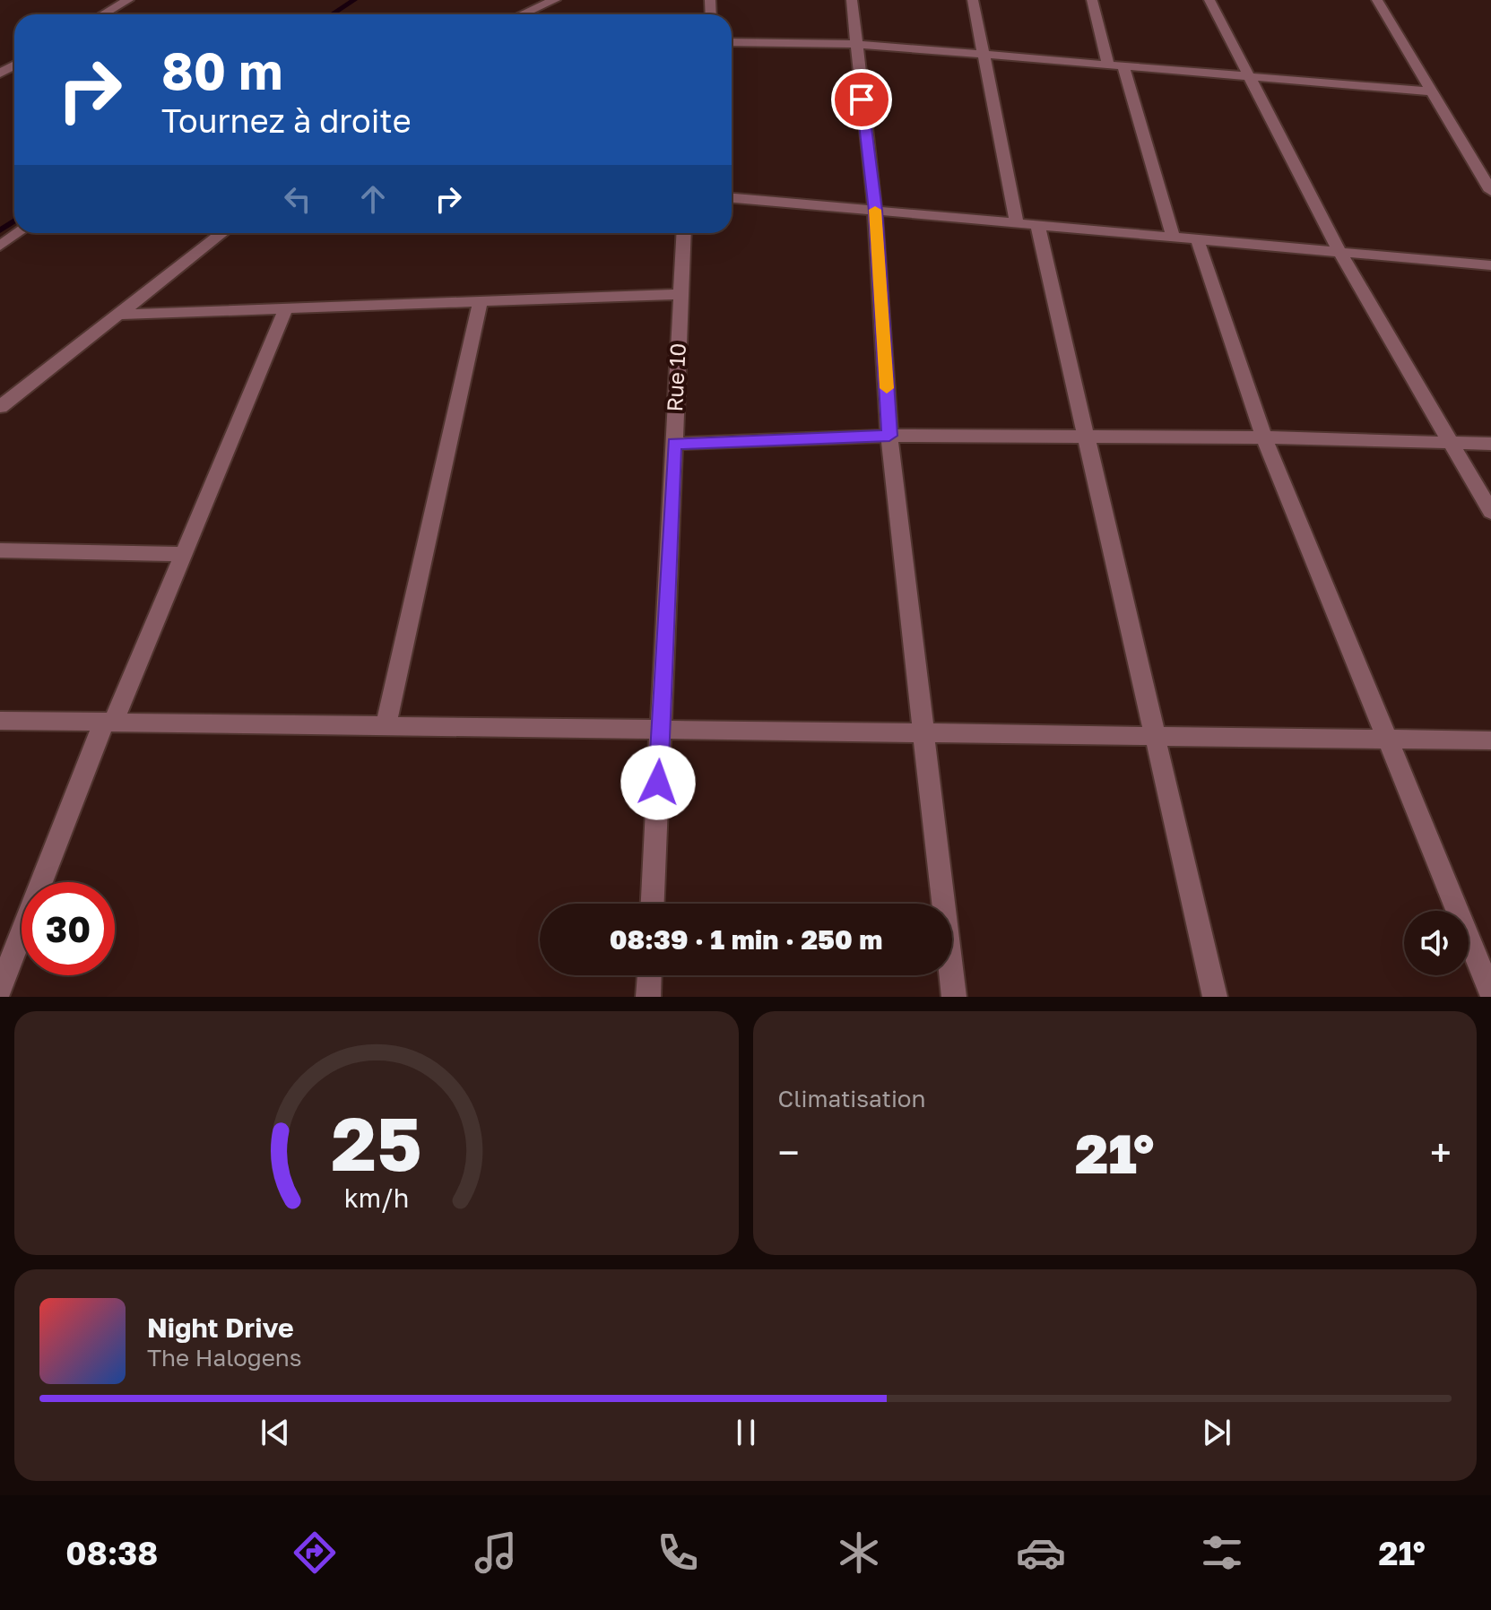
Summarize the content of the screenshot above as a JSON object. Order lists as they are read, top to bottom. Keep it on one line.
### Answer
{"streets":{"street":["Rue 10"]},"page":{"turn":["80 m","Tournez à droite"],"limit":"30","trip":"08:39 · 1 min · 250 m","tile":"Climatisation","heat":["−","21°","+"],"song":["Night Drive","The Halogens"],"tabs":["08:38","21°"],"gauge":["25","km/h"]}}
